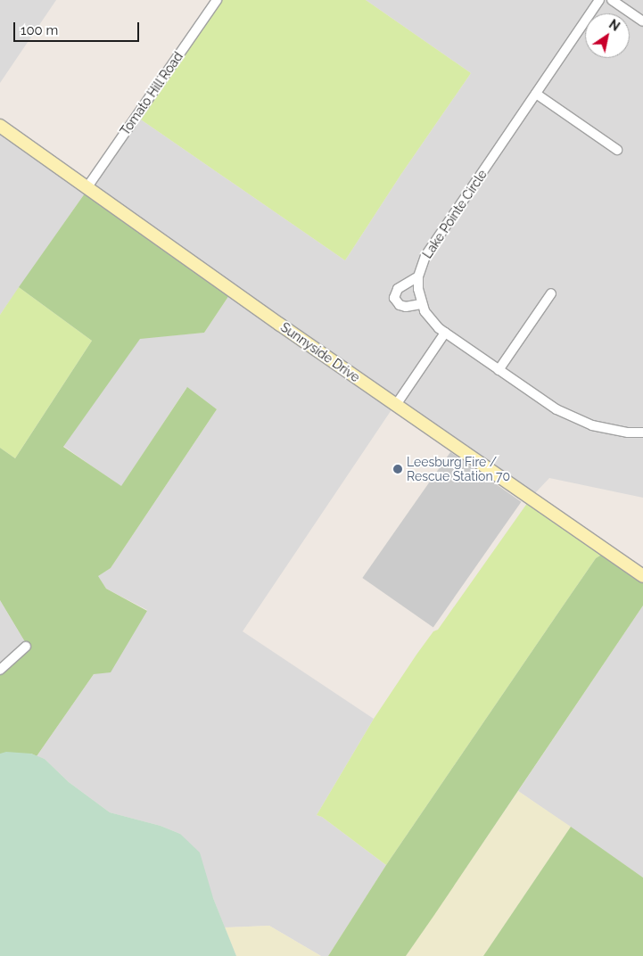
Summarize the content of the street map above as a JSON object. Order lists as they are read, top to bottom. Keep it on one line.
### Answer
{"streets":{"street":["Tomato Hill Road","Lake Pointe Circle","Sunnyside Drive"]},"crossings":[["Tomato Hill Road","Sunnyside Drive"]],"places":["Leesburg Fire / Rescue Station 70"],"scale_bar":"100 m","north":"top right"}
